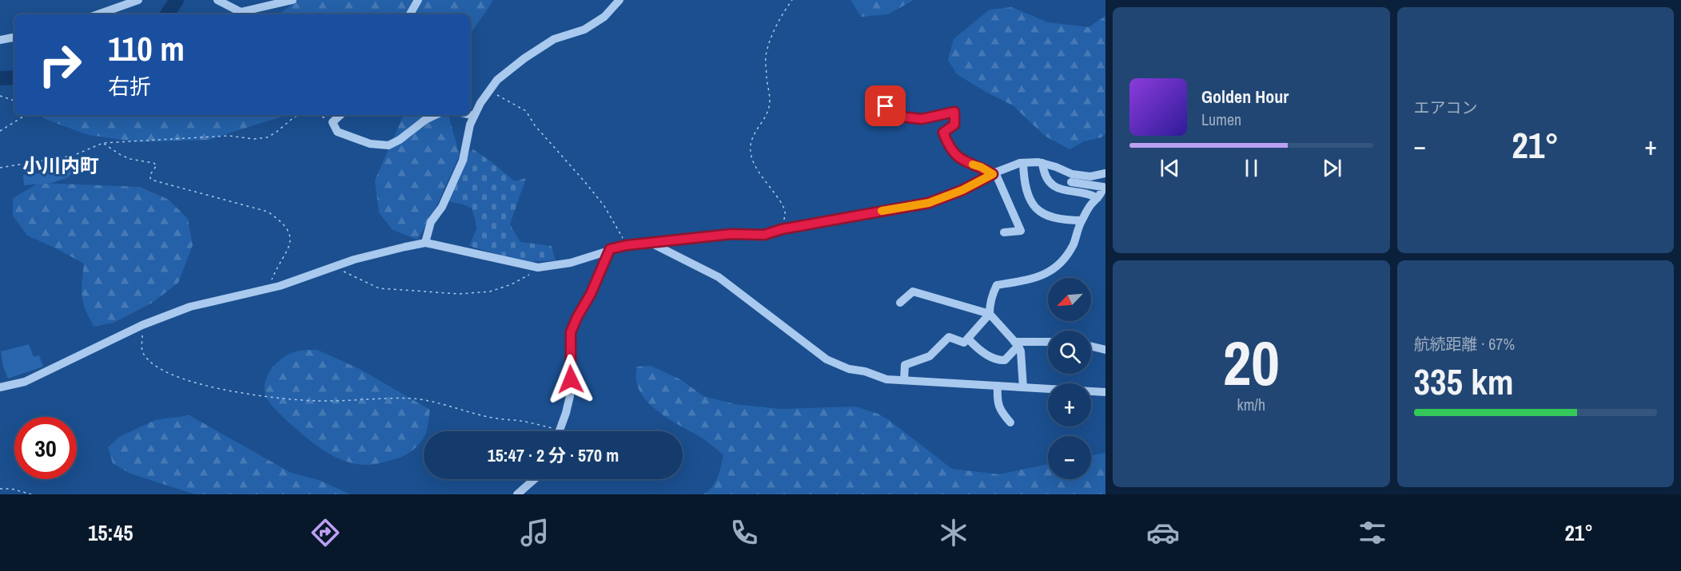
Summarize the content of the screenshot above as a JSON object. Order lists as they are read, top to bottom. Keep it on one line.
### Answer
{"districts":["小川内町"],"north":"bottom left","page":{"tile":["エアコン",["20","km/h"],["航続距離 · 67%","335 km"]],"turn":["110 m","右折"],"song":["Golden Hour","Lumen"],"heat":["−","21°","+"],"map_buttons":["+","−"],"limit":"30","trip":"15:47 · 2 分 · 570 m","tabs":["15:45","21°"]}}
